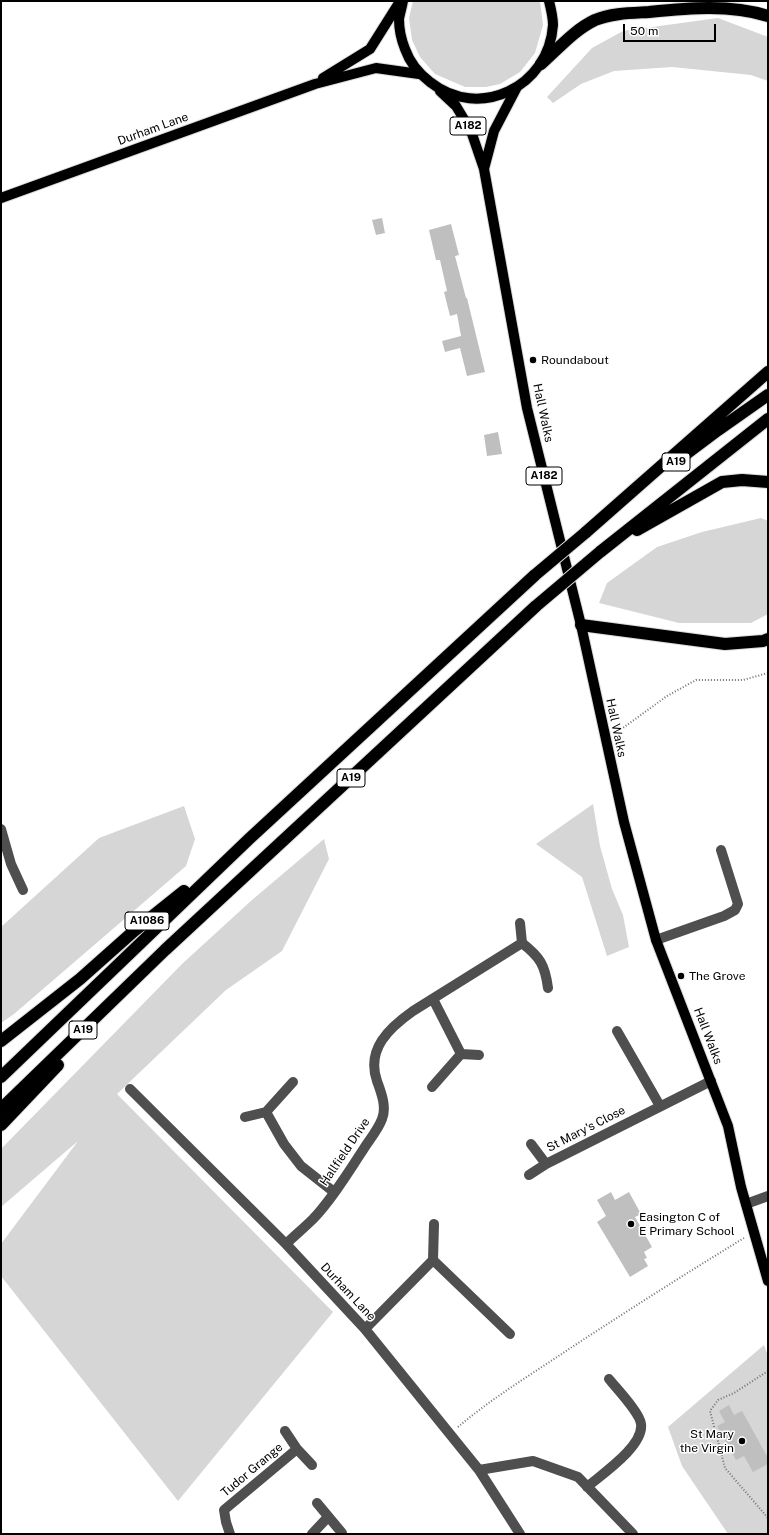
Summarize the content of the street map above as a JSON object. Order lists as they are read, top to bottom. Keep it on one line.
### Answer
{"streets":{"highway":["A19","A1086"],"main road":["A182","Durham Lane","Hall Walks"],"street":["St Mary's Close","Hallfield Drive","Tudor Grange"]},"crossings":[["Durham Lane","Hall Walks"],["Durham Lane","Hallfield Drive"],["Hall Walks","St Mary's Close"],["A19","A1086"]],"places":["Roundabout","The Grove","Easington C of E Primary School","St Mary the Virgin"],"scale_bar":"50 m"}
